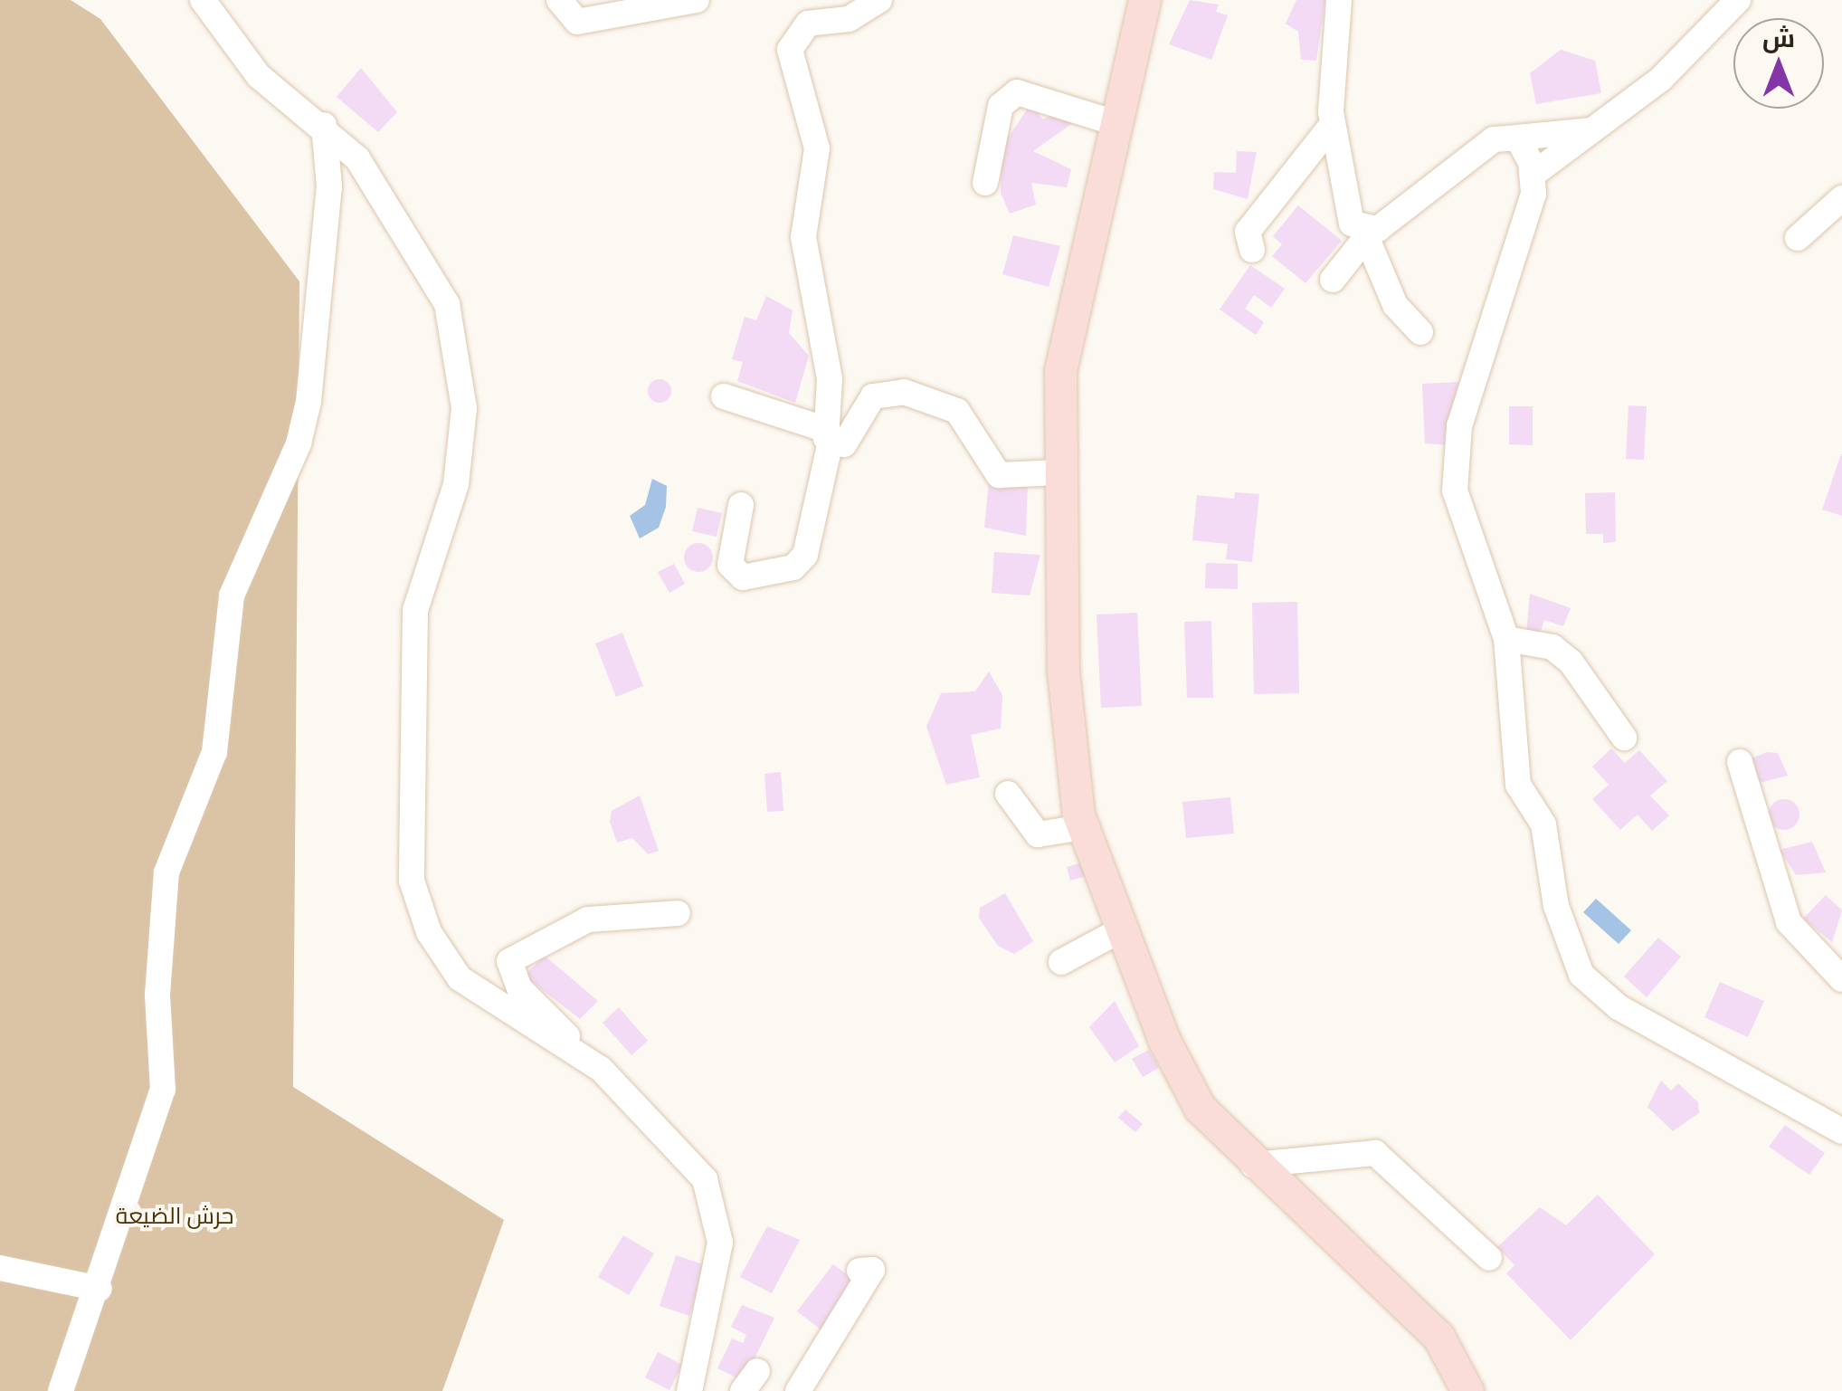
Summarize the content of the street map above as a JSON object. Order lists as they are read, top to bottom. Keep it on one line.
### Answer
{"parks":["حرش الضيعة"],"north":"top"}
